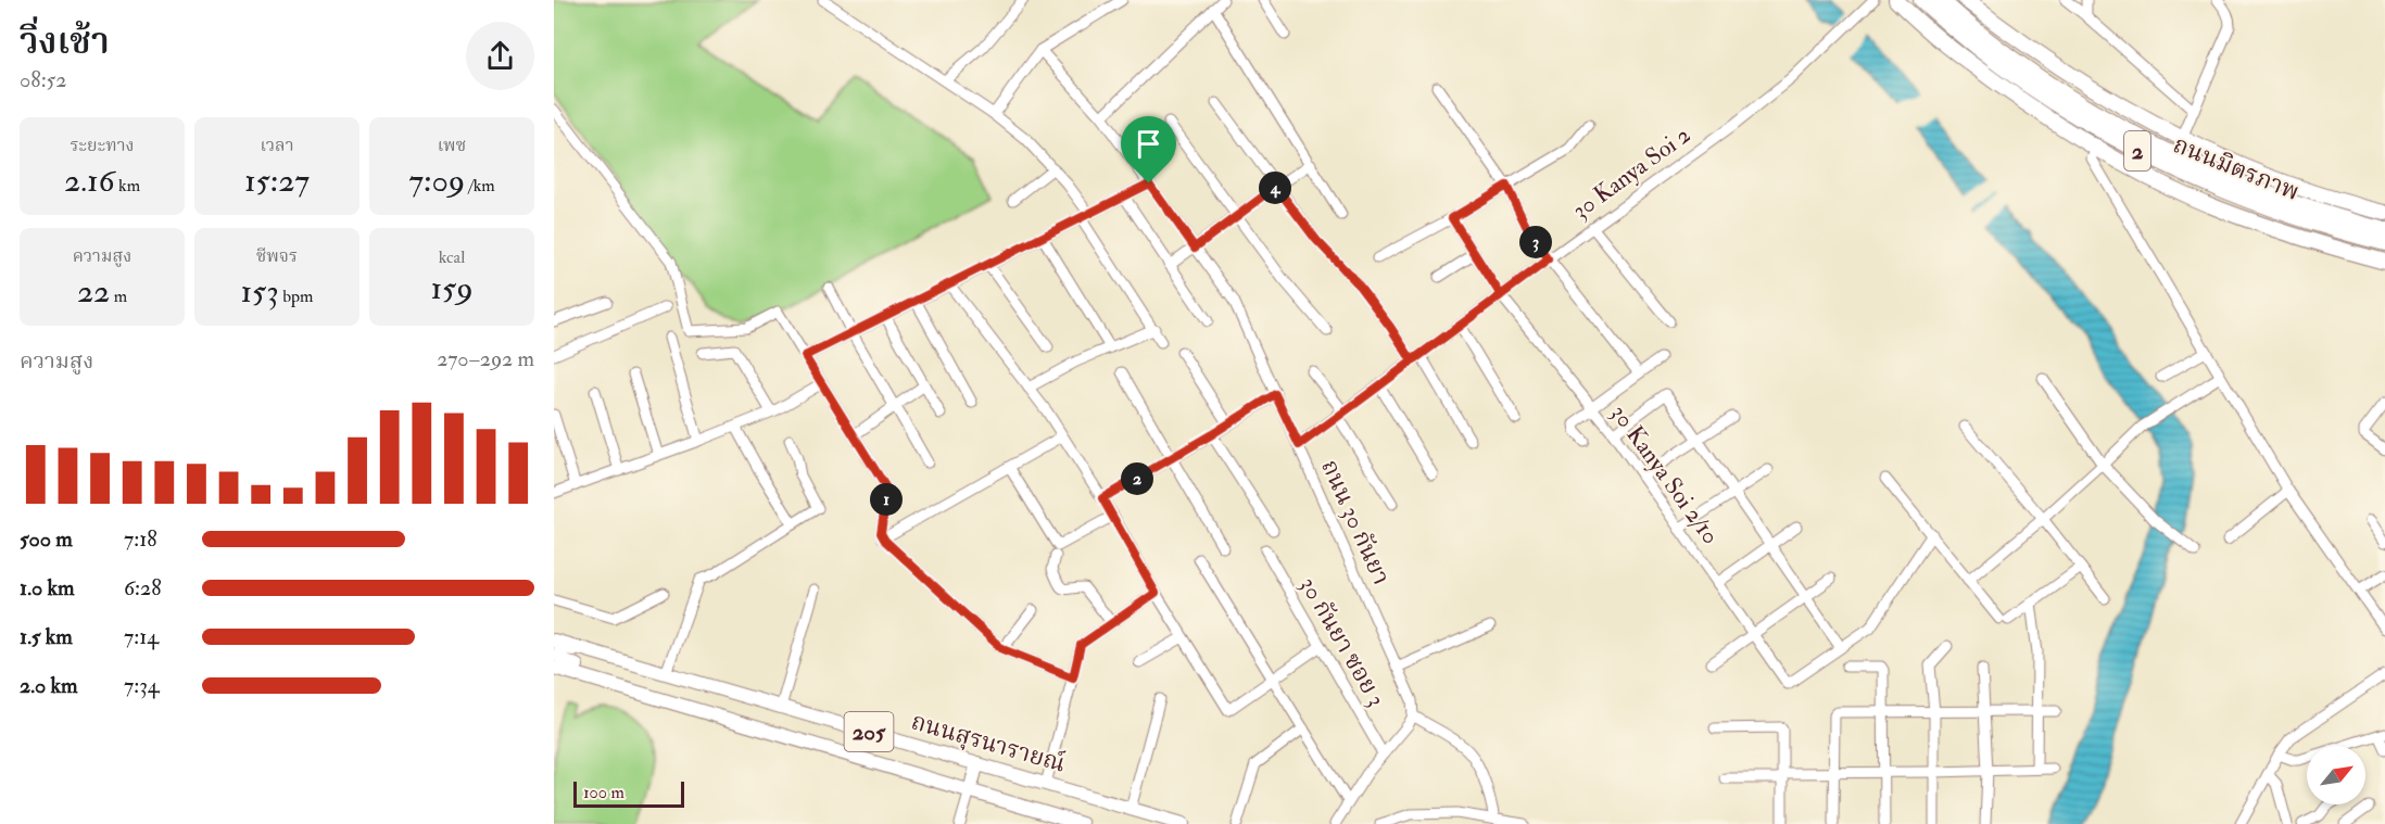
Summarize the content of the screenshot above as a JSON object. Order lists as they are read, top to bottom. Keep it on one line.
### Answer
{"streets":{"highway":["2","ถนนมิตรภาพ"],"main road":["205","ถนนสุรนารายณ์"],"street":["30 Kanya Soi 2","30 Kanya Soi 2/10","ถนน 30 กันยา","30 กันยา ซอย 3"]},"crossings":[["30 Kanya Soi 2","30 Kanya Soi 2/10"],["30 Kanya Soi 2","ถนน 30 กันยา"]],"scale_bar":"100 m","north":"top right","page":{"heading":["วิ่งเช้า","08:52"],"stats":[["ระยะทาง","2.16 km"],["เวลา","15:27"],["เพซ","7:09 /km"],["ความสูง","22 m"],["ชีพจร","153 bpm"],["kcal","159"]],"pins":["4","3","2","1"],"chart":["ความสูง","270–292 m"],"list":[{"name":"500 m","note":"7:18"},{"name":"1.0 km","note":"6:28"},{"name":"1.5 km","note":"7:14"},{"name":"2.0 km","note":"7:34"}],"scale":"100 m"}}
